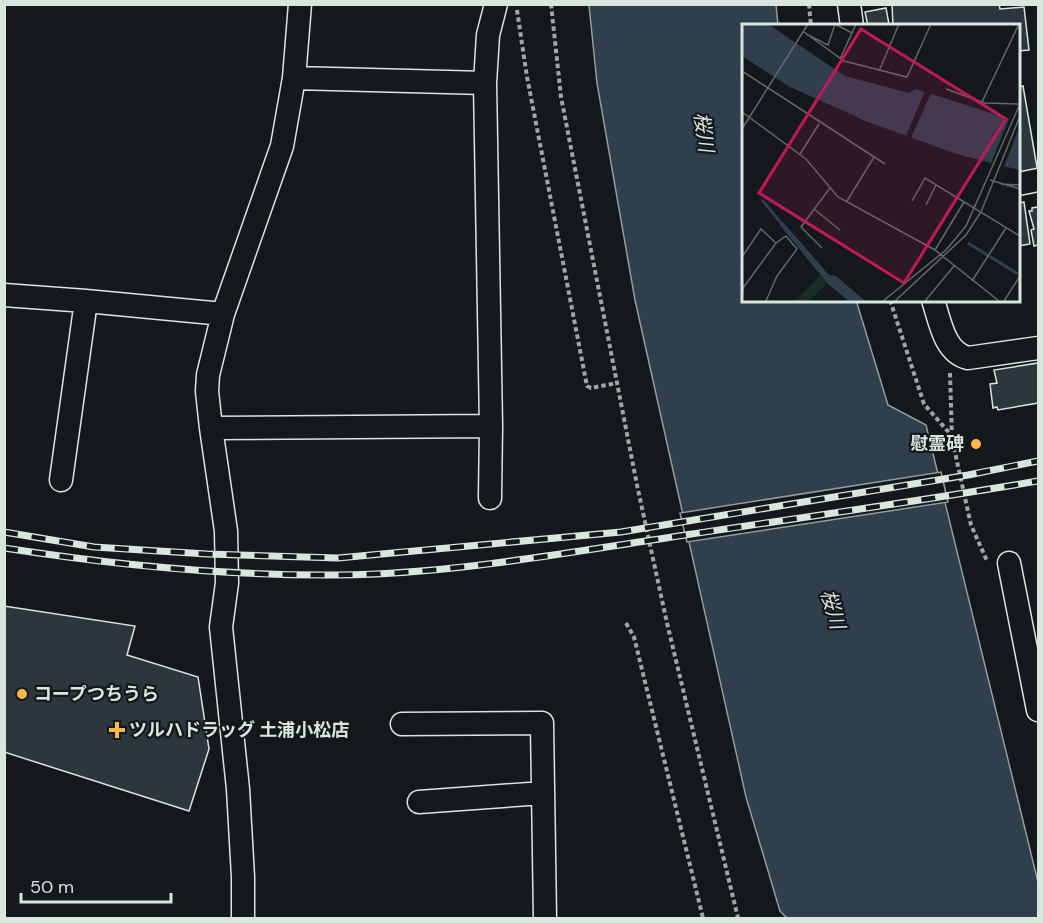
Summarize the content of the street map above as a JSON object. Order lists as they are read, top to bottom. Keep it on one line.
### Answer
{"water":["桜川"],"places":{"other":["慰霊碑","コープつちうら"],"health":["ツルハドラッグ 土浦小松店"]},"scale_bar":"50 m"}
